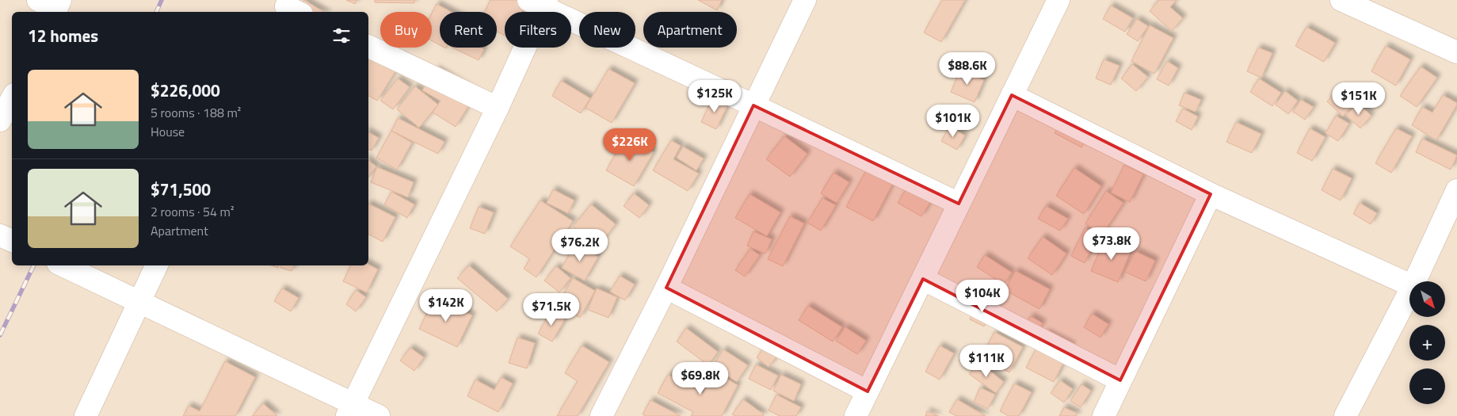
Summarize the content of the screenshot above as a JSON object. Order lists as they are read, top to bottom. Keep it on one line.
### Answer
{"north":"bottom right","page":{"chip":["Buy","Rent","Filters","New","Apartment"],"heading":"12 homes","price":["$88.6K","$125K","$151K","$101K","$226K","$73.8K","$76.2K","$104K","$142K","$71.5K","$111K","$69.8K"],"list":[{"name":"$226,000","note":"5 rooms · 188 m² · House"},{"name":"$71,500","note":"2 rooms · 54 m² · Apartment"}],"map_buttons":["+","−"]}}
